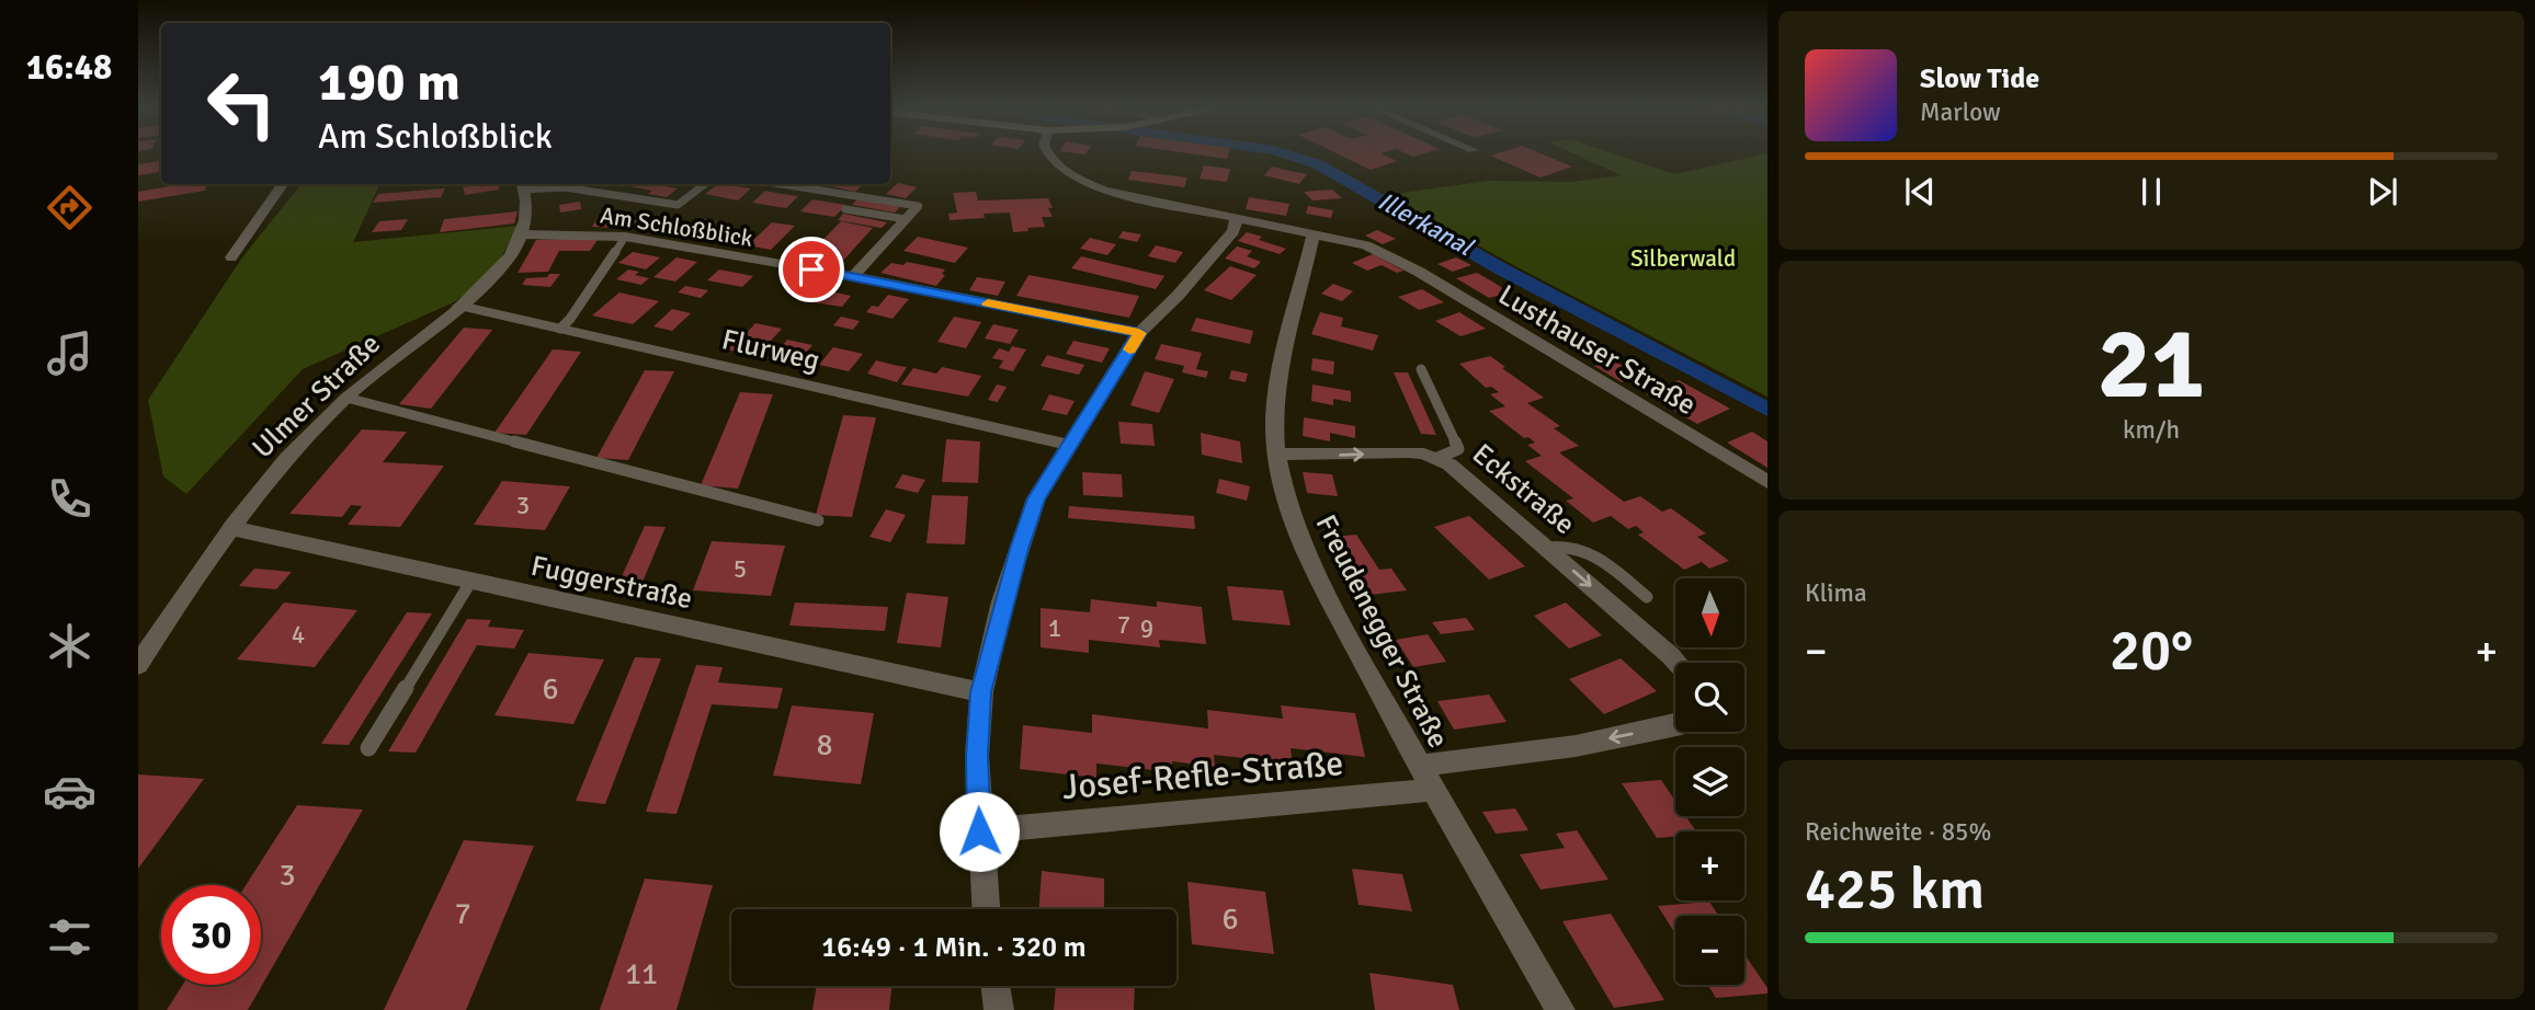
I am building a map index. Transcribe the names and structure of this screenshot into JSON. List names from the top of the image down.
{
  "streets": {
    "street": [
      "Am Schloßblick",
      "Flurweg",
      "Lusthauser Straße",
      "Ulmer Straße",
      "Eckstraße",
      "Fuggerstraße",
      "Freudenegger Straße",
      "Josef-Refle-Straße"
    ]
  },
  "crossings": [
    ["Am Schloßblick", "Ulmer Straße"],
    ["Flurweg", "Ulmer Straße"],
    ["Lusthauser Straße", "Freudenegger Straße"],
    ["Ulmer Straße", "Fuggerstraße"],
    ["Eckstraße", "Freudenegger Straße"],
    ["Freudenegger Straße", "Josef-Refle-Straße"]
  ],
  "one_way": ["Eckstraße"],
  "water": ["Illerkanal"],
  "parks": ["Silberwald"],
  "house_numbers": [
    "3",
    "5",
    "7",
    "1",
    "9",
    "4",
    "6",
    "8",
    "3",
    "7",
    "6",
    "11"
  ],
  "north": "bottom",
  "page": {
    "tabs": "16:48",
    "turn": ["190 m", "Am Schloßblick"],
    "song": ["Slow Tide", "Marlow"],
    "tile": [
      ["21", "km/h"],
      "Klima",
      ["Reichweite · 85%", "425 km"]
    ],
    "map_buttons": ["+", "−"],
    "heat": ["−", "20°", "+"],
    "limit": "30",
    "trip": "16:49 · 1 Min. · 320 m"
  }
}
